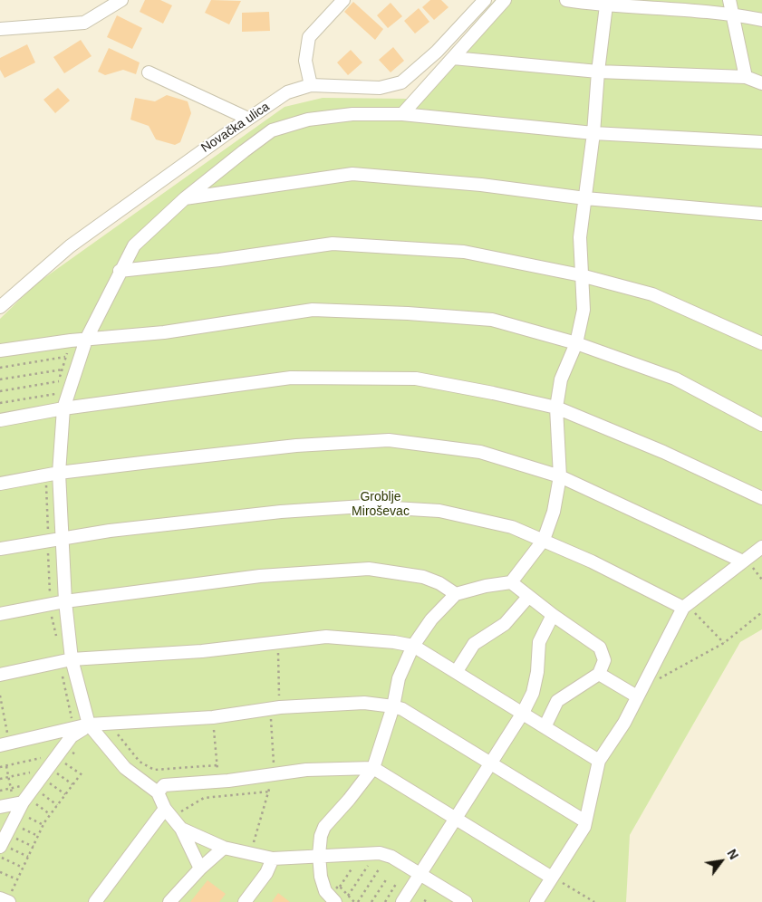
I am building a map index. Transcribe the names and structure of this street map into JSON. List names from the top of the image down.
{
  "streets": {
    "street": ["Novačka ulica"]
  },
  "parks": ["Groblje Miroševac"],
  "north": "top right"
}
